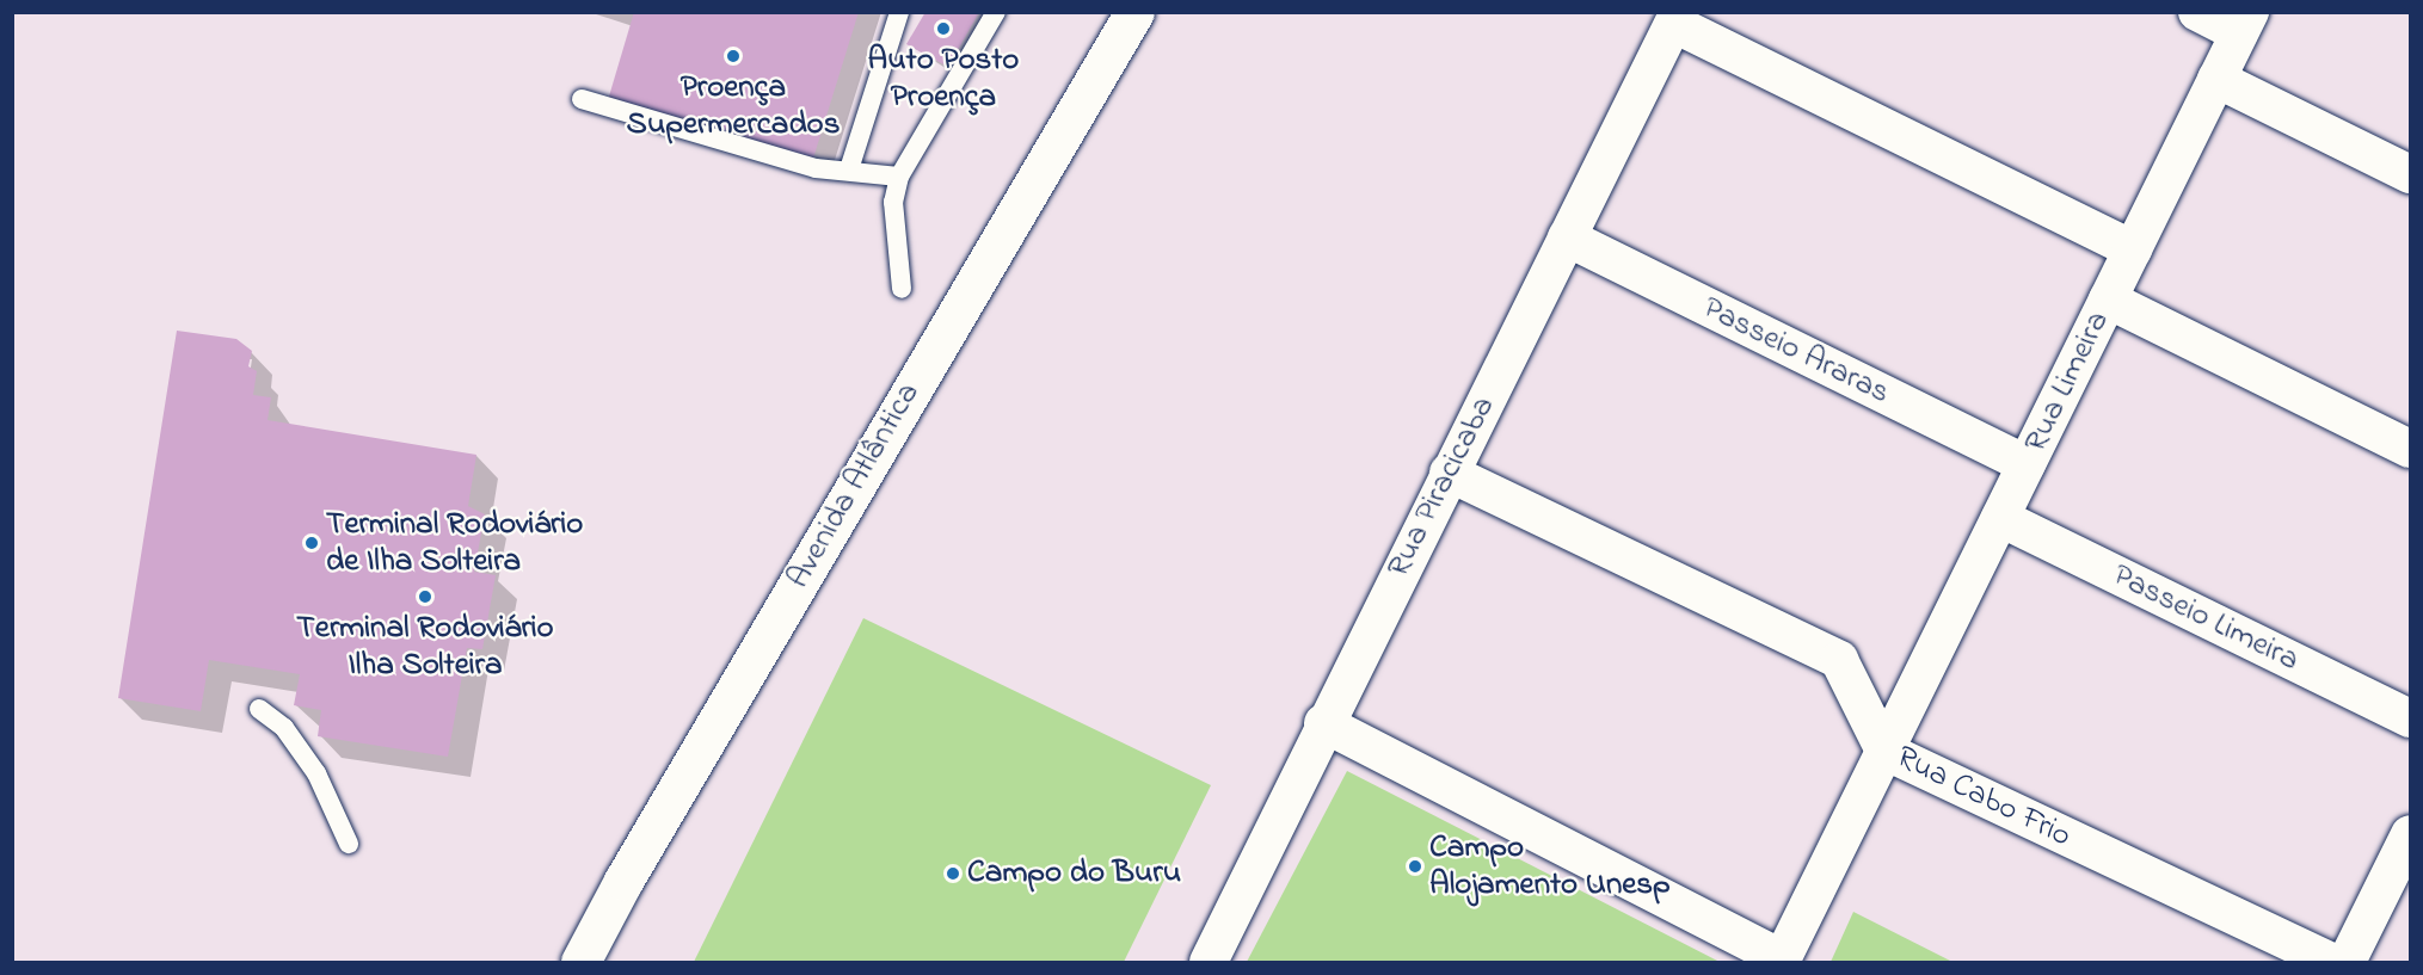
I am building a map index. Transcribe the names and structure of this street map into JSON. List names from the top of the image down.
{
  "streets": {
    "street": [
      "Passeio Araras",
      "Rua Limeira",
      "Avenida Atlântica",
      "Rua Piracicaba",
      "Passeio Limeira",
      "Rua Cabo Frio"
    ]
  },
  "crossings": [
    ["Passeio Araras", "Rua Limeira"],
    ["Passeio Araras", "Rua Piracicaba"],
    ["Rua Limeira", "Passeio Limeira"],
    ["Rua Limeira", "Rua Cabo Frio"],
    ["Rua Piracicaba", "Rua Cabo Frio"]
  ],
  "places": [
    "Auto Posto Proença",
    "Proença Supermercados",
    "Terminal Rodoviário de Ilha Solteira",
    "Terminal Rodoviário Ilha Solteira",
    "Campo Alojamento Unesp",
    "Campo do Buru"
  ]
}
